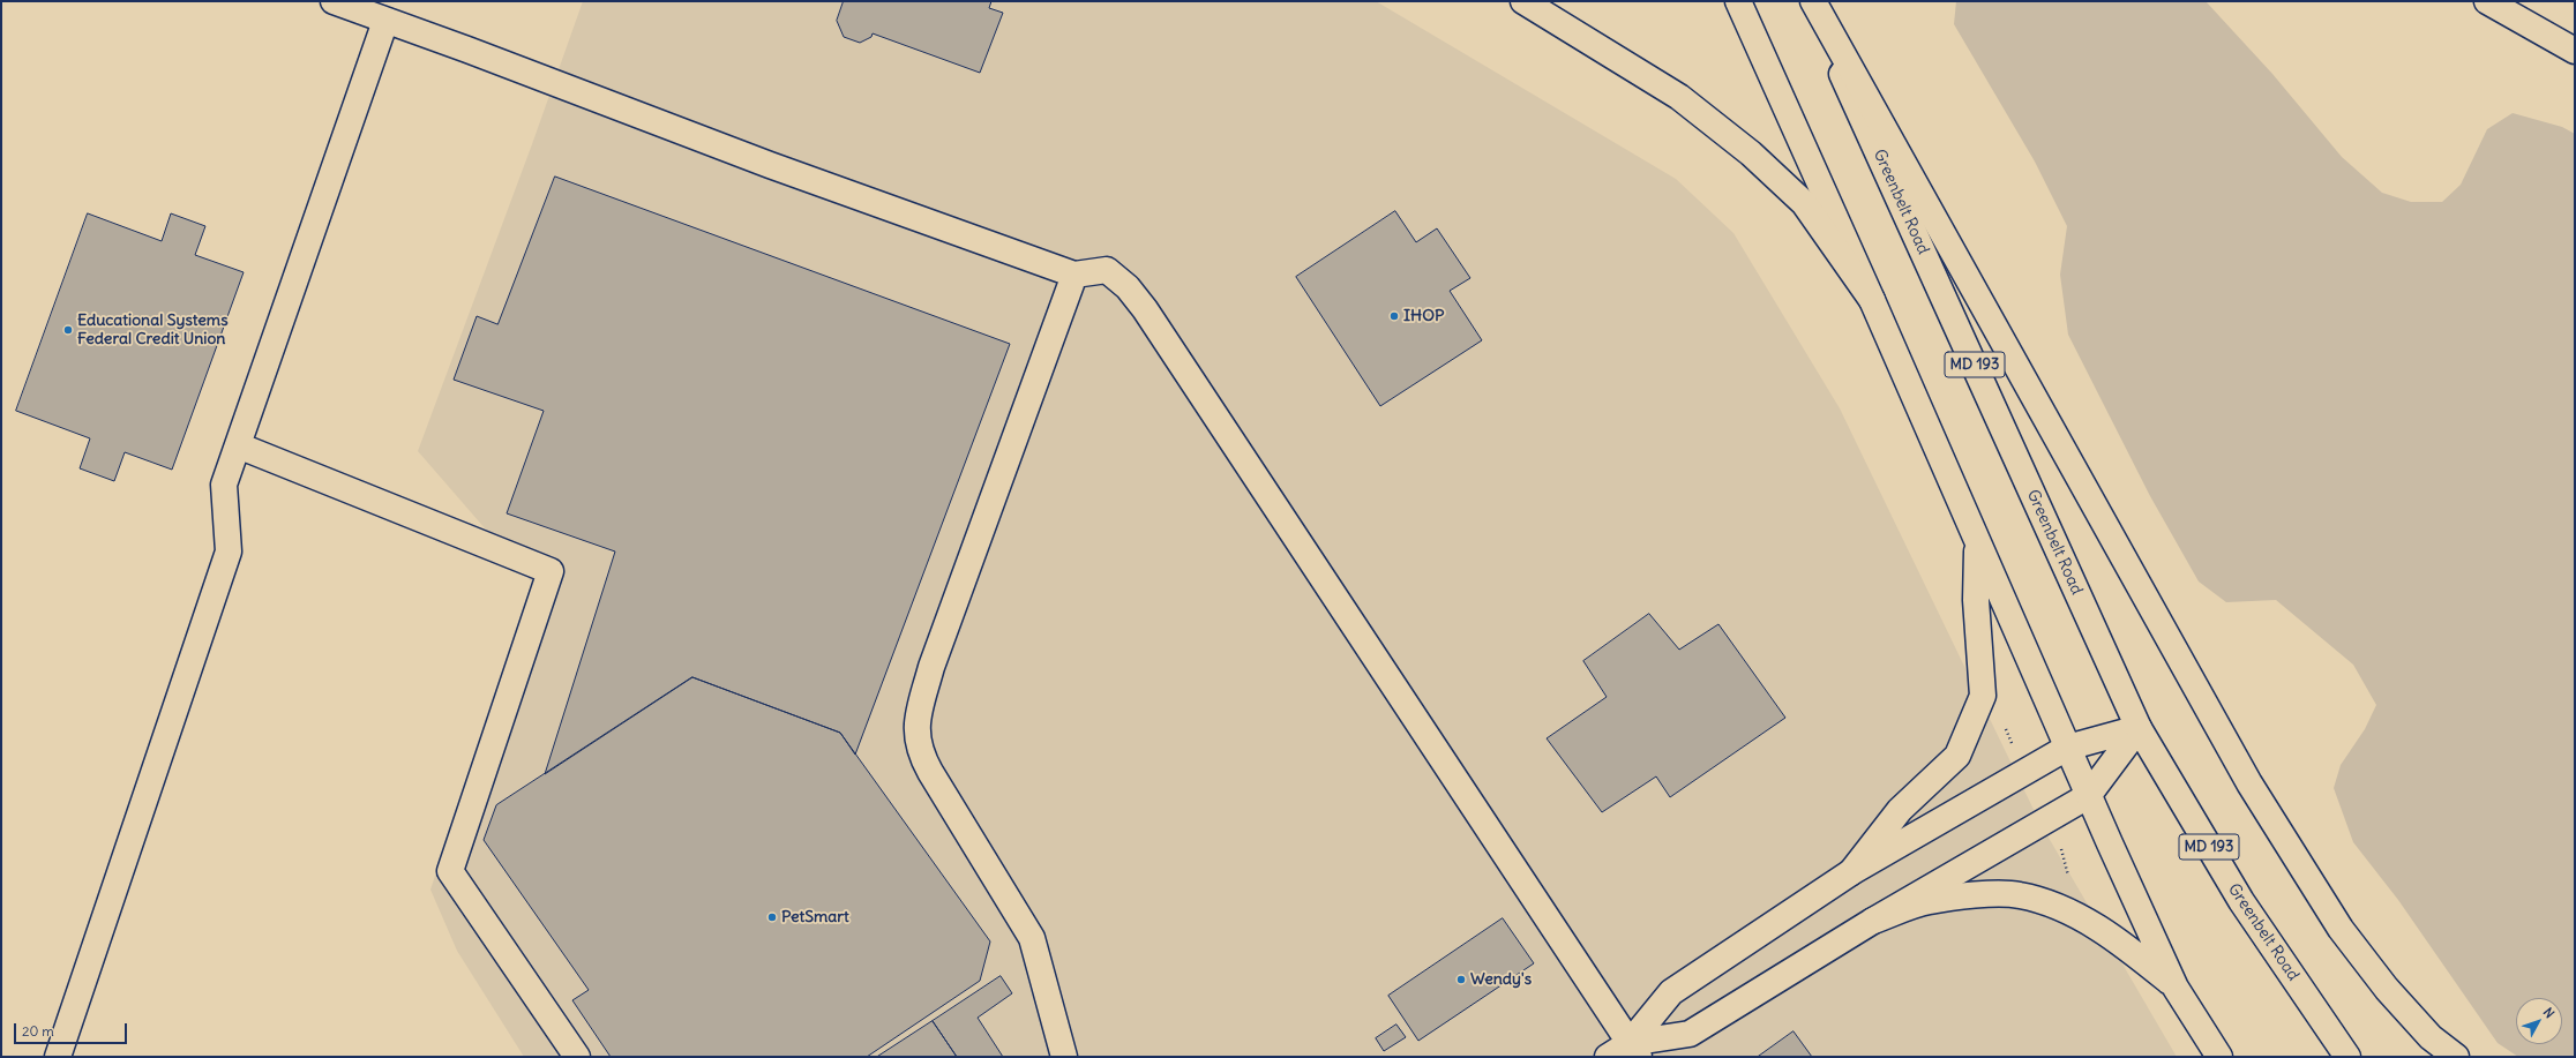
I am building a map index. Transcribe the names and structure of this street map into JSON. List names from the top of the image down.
{
  "streets": {
    "main road": ["Greenbelt Road", "MD 193"]
  },
  "places": [
    "IHOP",
    "Educational Systems Federal Credit Union",
    "PetSmart",
    "Wendy's"
  ],
  "scale_bar": "20 m",
  "north": "top right"
}
